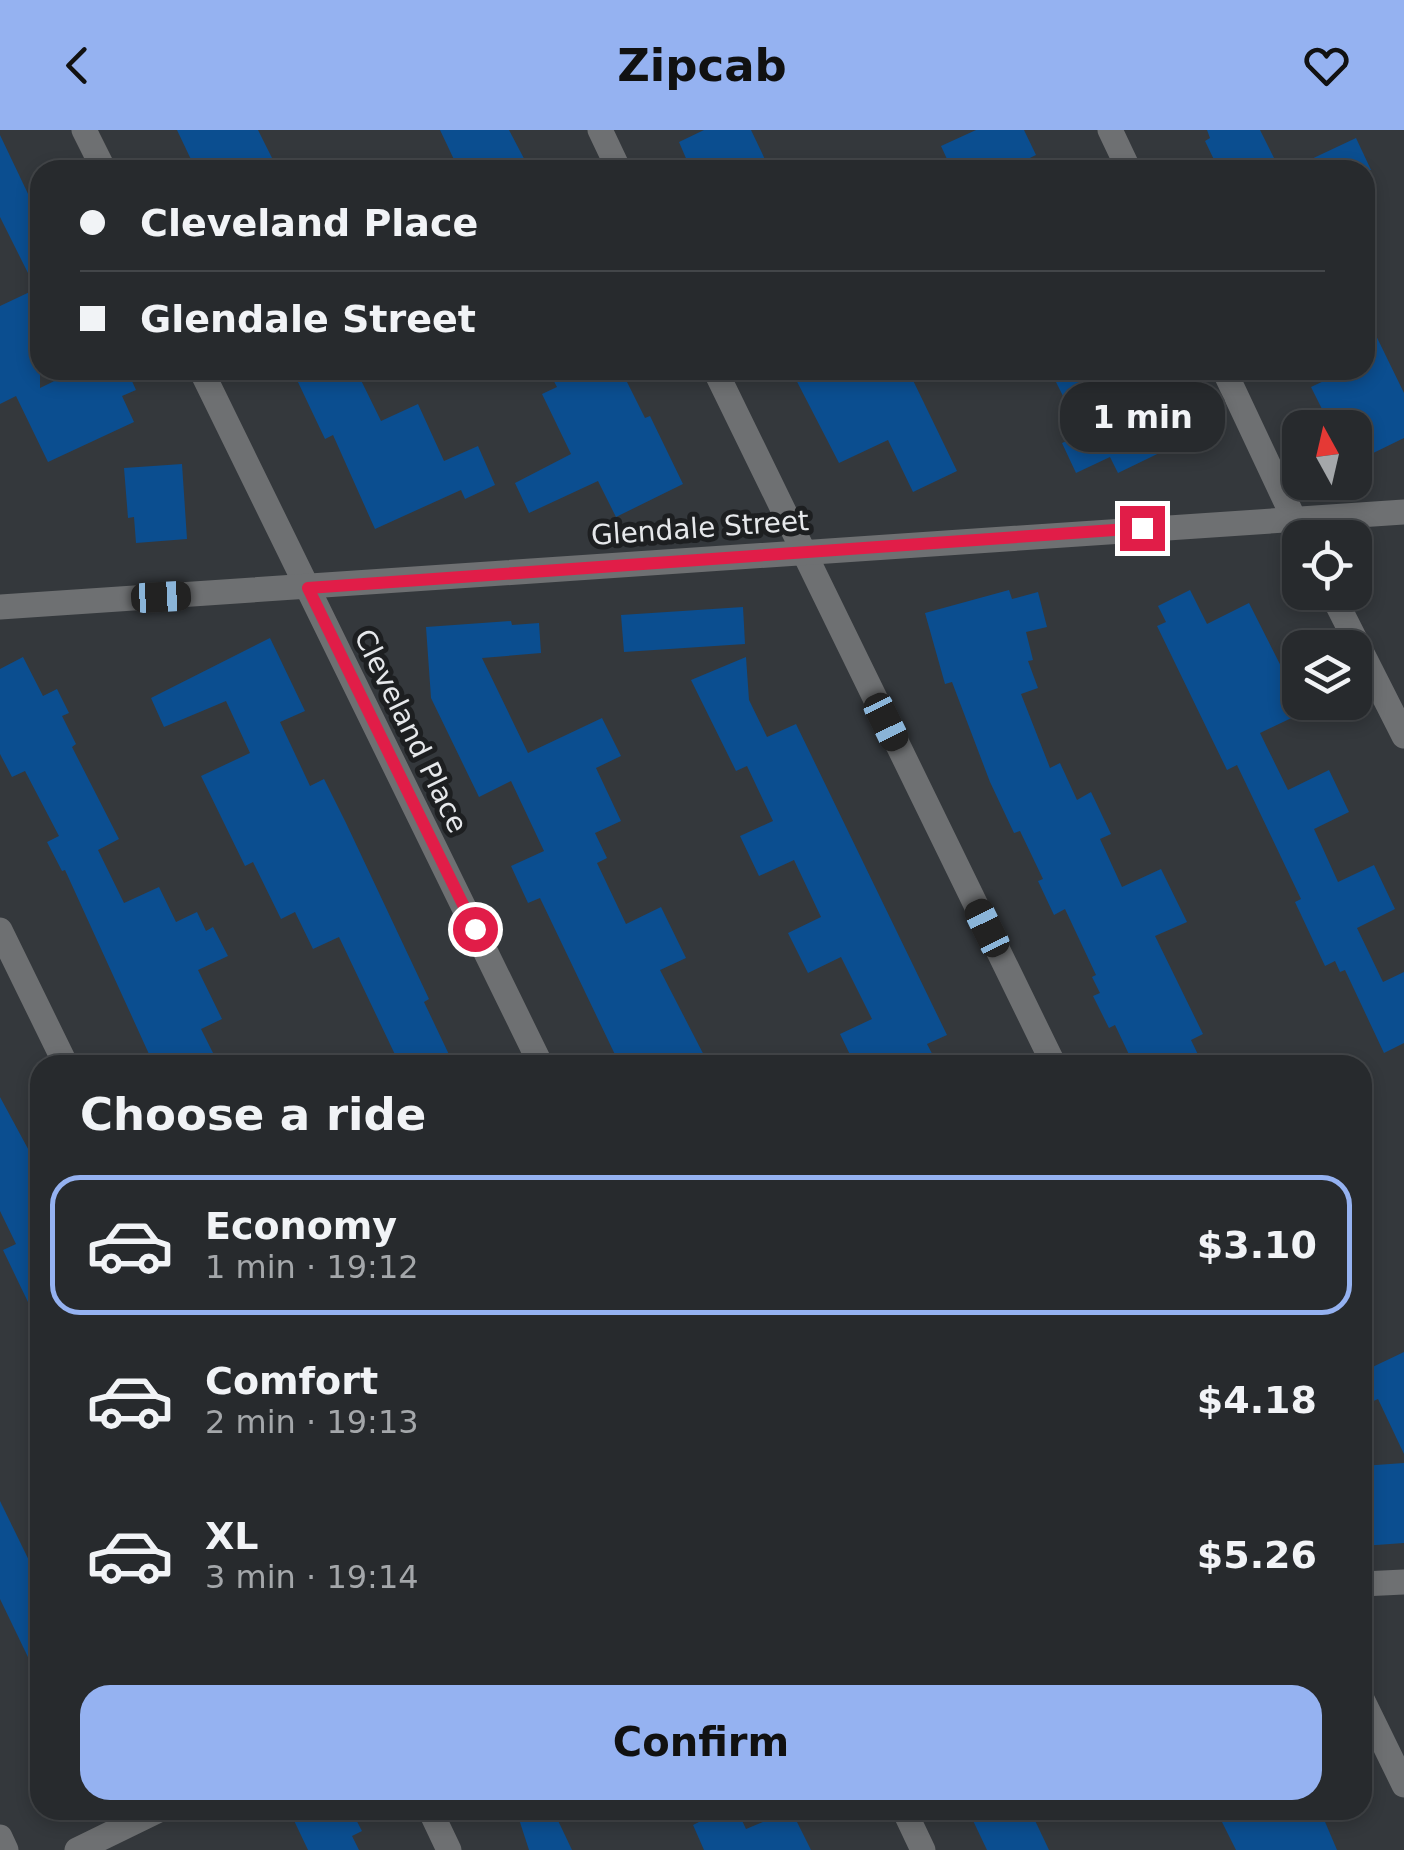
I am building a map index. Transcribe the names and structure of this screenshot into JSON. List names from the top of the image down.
{
  "streets": {
    "street": ["Glendale Street", "Cleveland Place"]
  },
  "crossings": [
    ["Glendale Street", "Cleveland Place"]
  ],
  "north": "top",
  "page": {
    "header": "Zipcab",
    "banner": ["Cleveland Place", "Glendale Street"],
    "bubble": "1 min",
    "heading": "Choose a ride",
    "list": [
      {
        "name": "Economy",
        "note": "1 min · 19:12",
        "value": "$3.10"
      },
      {
        "name": "Comfort",
        "note": "2 min · 19:13",
        "value": "$4.18"
      },
      {
        "name": "XL",
        "note": "3 min · 19:14",
        "value": "$5.26"
      }
    ],
    "buttons": "Confirm"
  }
}
